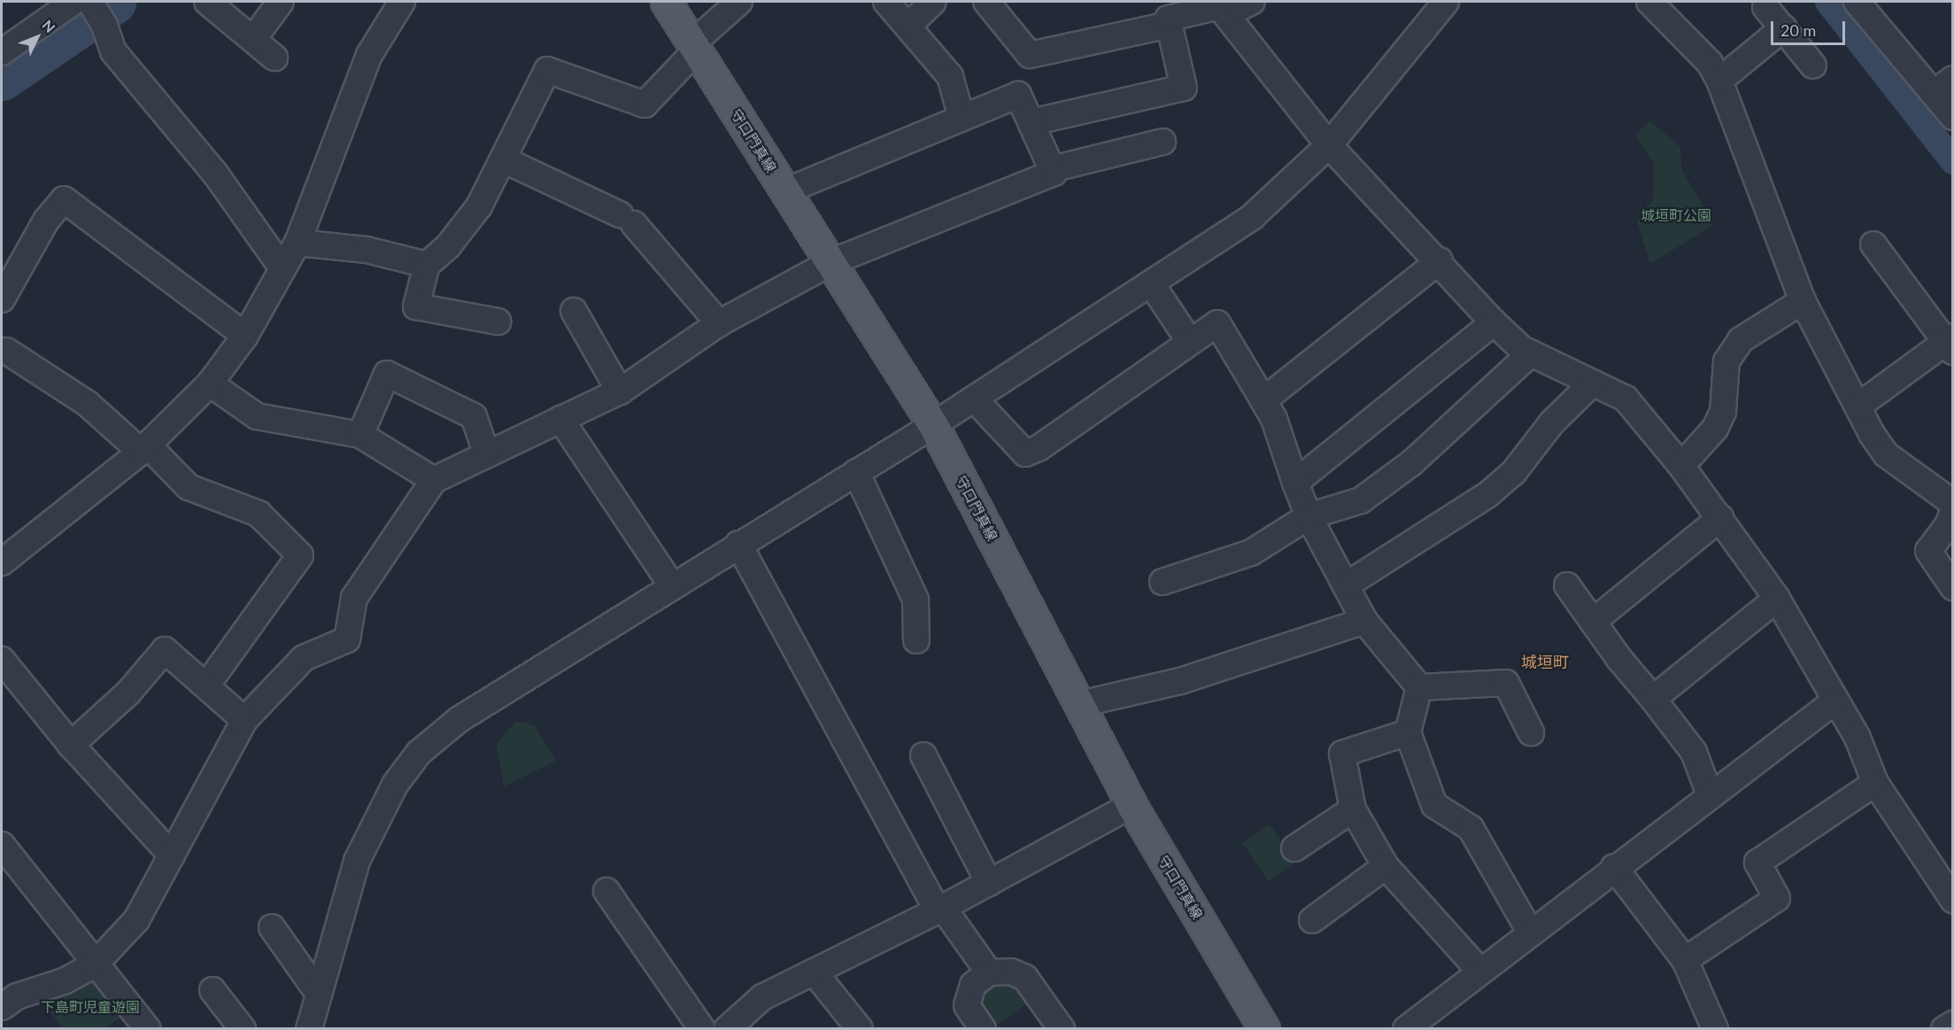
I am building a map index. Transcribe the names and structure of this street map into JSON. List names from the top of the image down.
{
  "streets": {
    "main road": ["守口門真線"]
  },
  "districts": ["城垣町"],
  "parks": ["城垣町公園", "下島町児童遊園"],
  "scale_bar": "20 m",
  "north": "top right"
}
